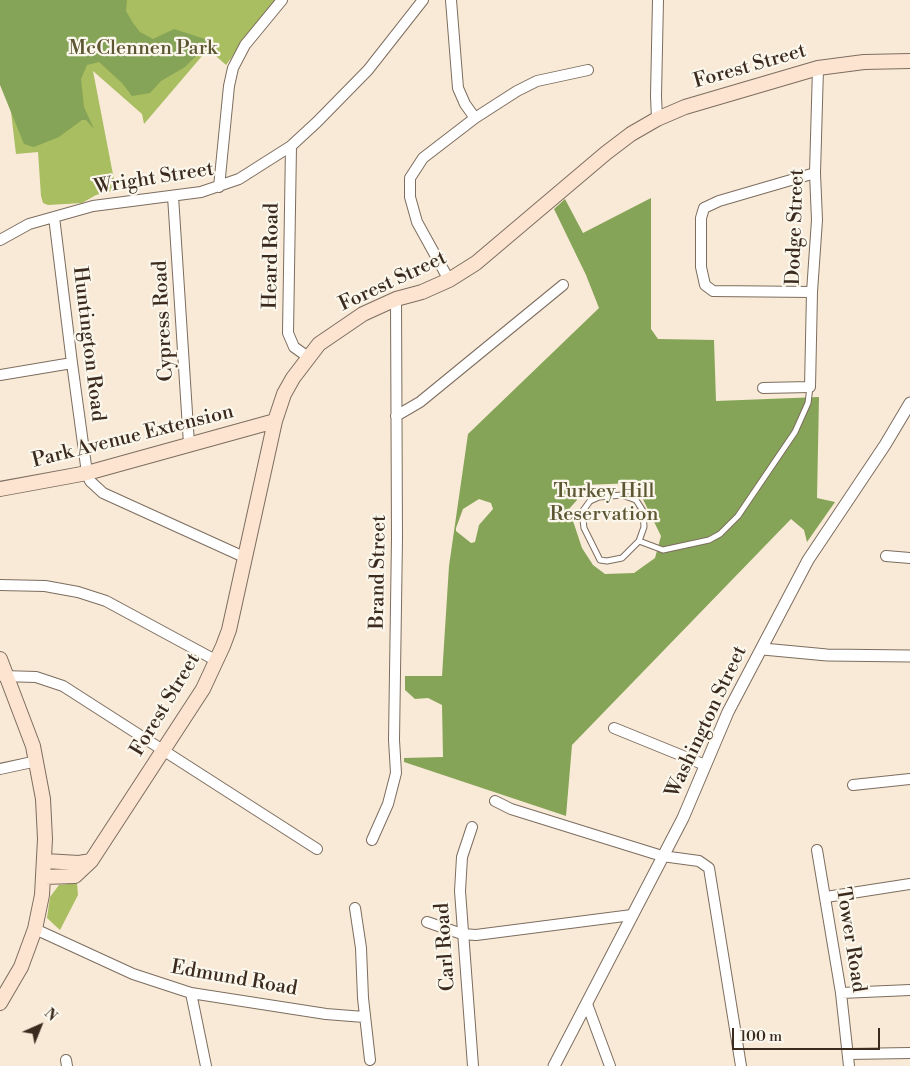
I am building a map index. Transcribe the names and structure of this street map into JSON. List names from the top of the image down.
{
  "streets": {
    "main road": ["Forest Street", "Park Avenue Extension"],
    "street": [
      "Wright Street",
      "Dodge Street",
      "Heard Road",
      "Cypress Road",
      "Huntington Road",
      "Brand Street",
      "Washington Street",
      "Tower Road",
      "Carl Road",
      "Edmund Road"
    ]
  },
  "crossings": [
    ["Forest Street", "Dodge Street"],
    ["Forest Street", "Heard Road"],
    ["Forest Street", "Park Avenue Extension"],
    ["Forest Street", "Brand Street"],
    ["Wright Street", "Heard Road"],
    ["Wright Street", "Cypress Road"],
    ["Wright Street", "Huntington Road"],
    ["Cypress Road", "Park Avenue Extension"],
    ["Huntington Road", "Park Avenue Extension"]
  ],
  "parks": ["McClennen Park", "Turkey Hill Reservation"],
  "scale_bar": "100 m",
  "north": "top right"
}
